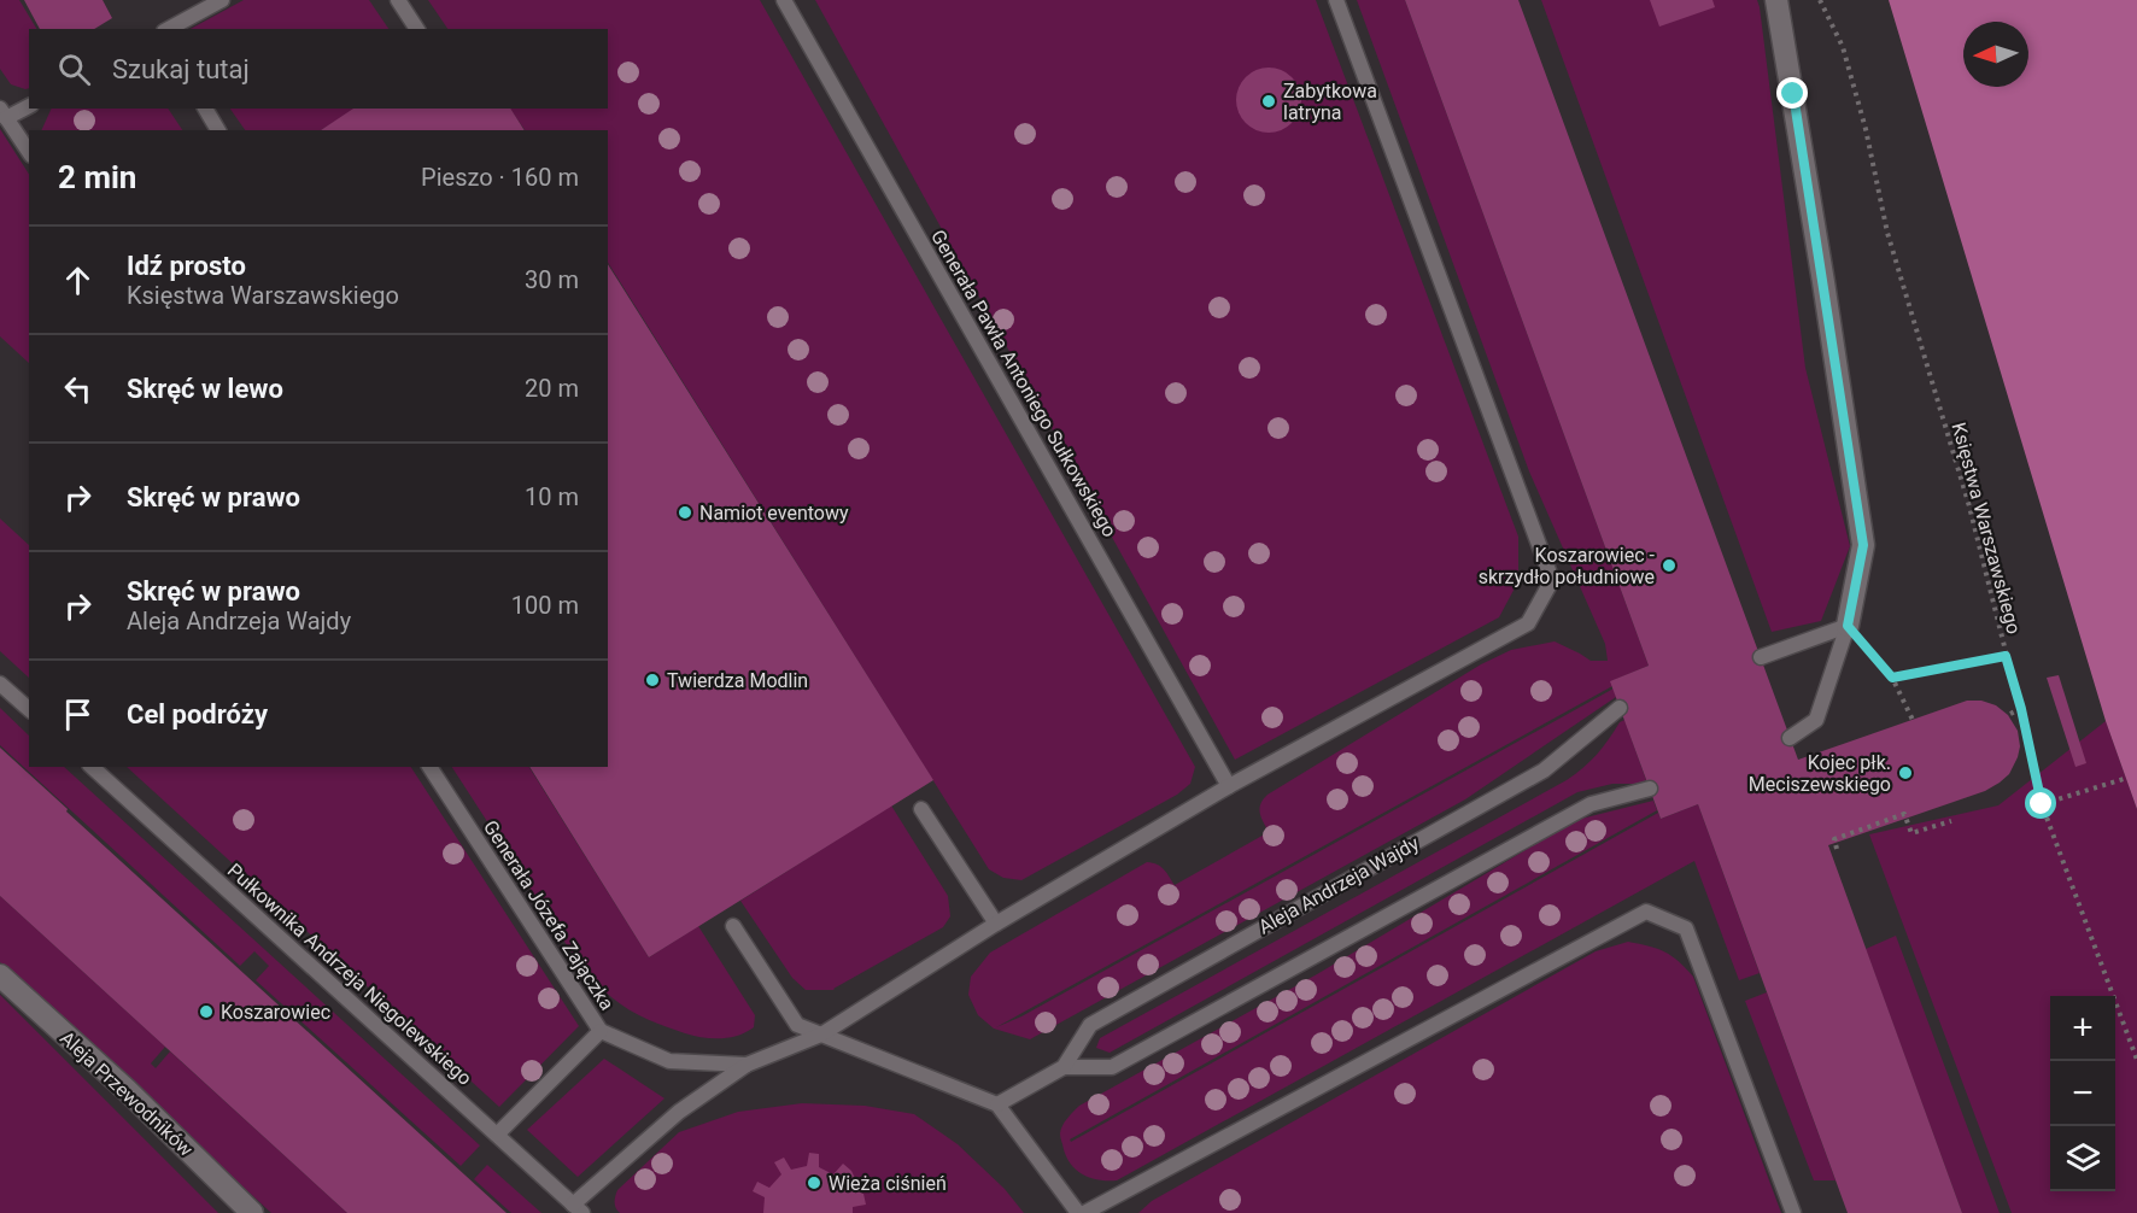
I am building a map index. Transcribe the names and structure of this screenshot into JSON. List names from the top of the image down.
{
  "streets": {
    "street": ["Aleja Przewodników"],
    "lane": [
      "Generała Pawła Antoniego Sułkowskiego",
      "Aleja Andrzeja Wajdy",
      "Generała Józefa Zajączka",
      "Pułkownika Andrzeja Niegolewskiego"
    ],
    "path": ["Księstwa Warszawskiego"]
  },
  "places": [
    "Zabytkowa latryna",
    "Namiot eventowy",
    "Koszarowiec - skrzydło południowe",
    "Twierdza Modlin",
    "Kojec płk. Meciszewskiego",
    "Koszarowiec",
    "Wieża ciśnień"
  ],
  "north": "left",
  "page": {
    "search": "Szukaj tutaj",
    "heading": ["2 min", "Pieszo · 160 m"],
    "list": [
      ["Idź prosto", "Księstwa Warszawskiego", "30 m"],
      ["Skręć w lewo", "20 m"],
      ["Skręć w prawo", "10 m"],
      ["Skręć w prawo", "Aleja Andrzeja Wajdy", "100 m"],
      "Cel podróży"
    ],
    "map_buttons": ["+", "−"]
  }
}
